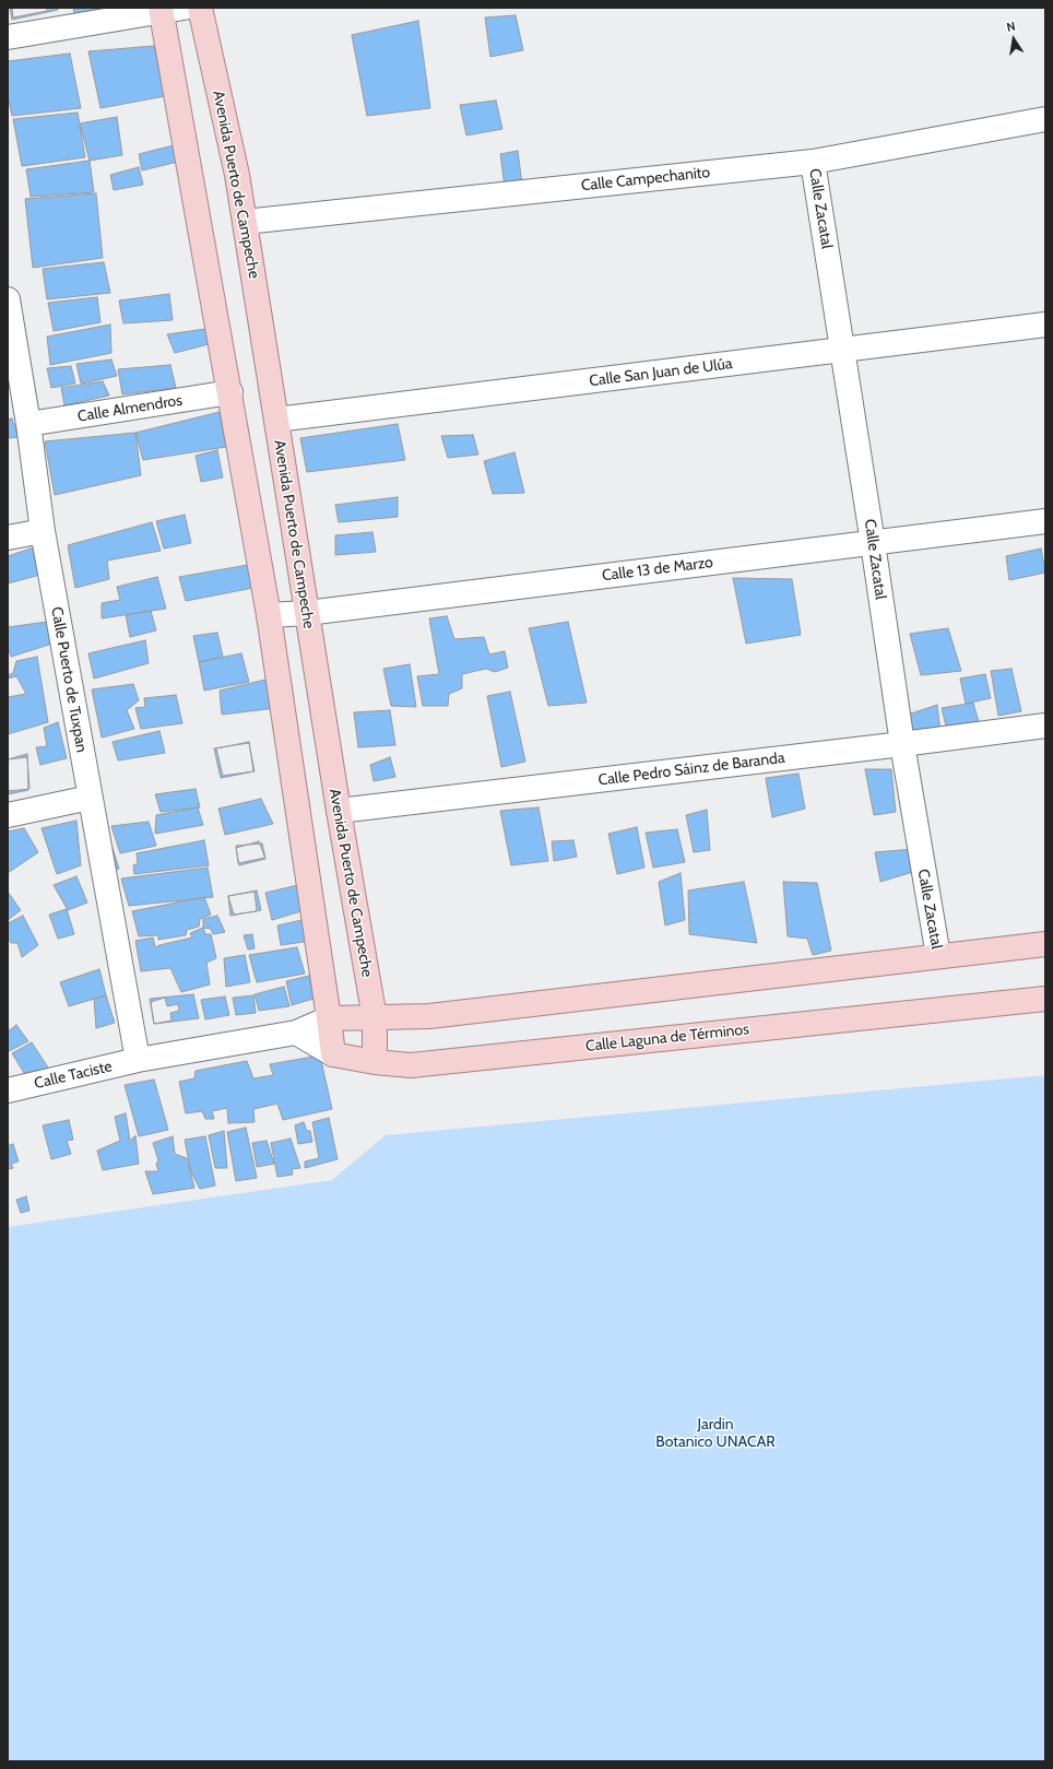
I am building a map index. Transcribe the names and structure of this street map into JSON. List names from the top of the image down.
{
  "streets": {
    "main road": ["Avenida Puerto de Campeche", "Calle Laguna de Términos"],
    "street": [
      "Calle Campechanito",
      "Calle Zacatal",
      "Calle San Juan de Ulúa",
      "Calle Almendros",
      "Calle 13 de Marzo",
      "Calle Puerto de Tuxpan",
      "Calle Pedro Sáinz de Baranda",
      "Calle Taciste"
    ]
  },
  "crossings": [
    ["Calle Campechanito", "Avenida Puerto de Campeche"],
    ["Calle Campechanito", "Calle Zacatal"],
    ["Avenida Puerto de Campeche", "Calle San Juan de Ulúa"],
    ["Avenida Puerto de Campeche", "Calle 13 de Marzo"],
    ["Avenida Puerto de Campeche", "Calle Pedro Sáinz de Baranda"],
    ["Avenida Puerto de Campeche", "Calle Laguna de Términos"],
    ["Calle Zacatal", "Calle San Juan de Ulúa"],
    ["Calle Zacatal", "Calle 13 de Marzo"],
    ["Calle Zacatal", "Calle Pedro Sáinz de Baranda"],
    ["Calle Almendros", "Calle Puerto de Tuxpan"],
    ["Calle Puerto de Tuxpan", "Calle Taciste"]
  ],
  "parks": ["Jardin Botanico UNACAR"],
  "north": "top"
}
